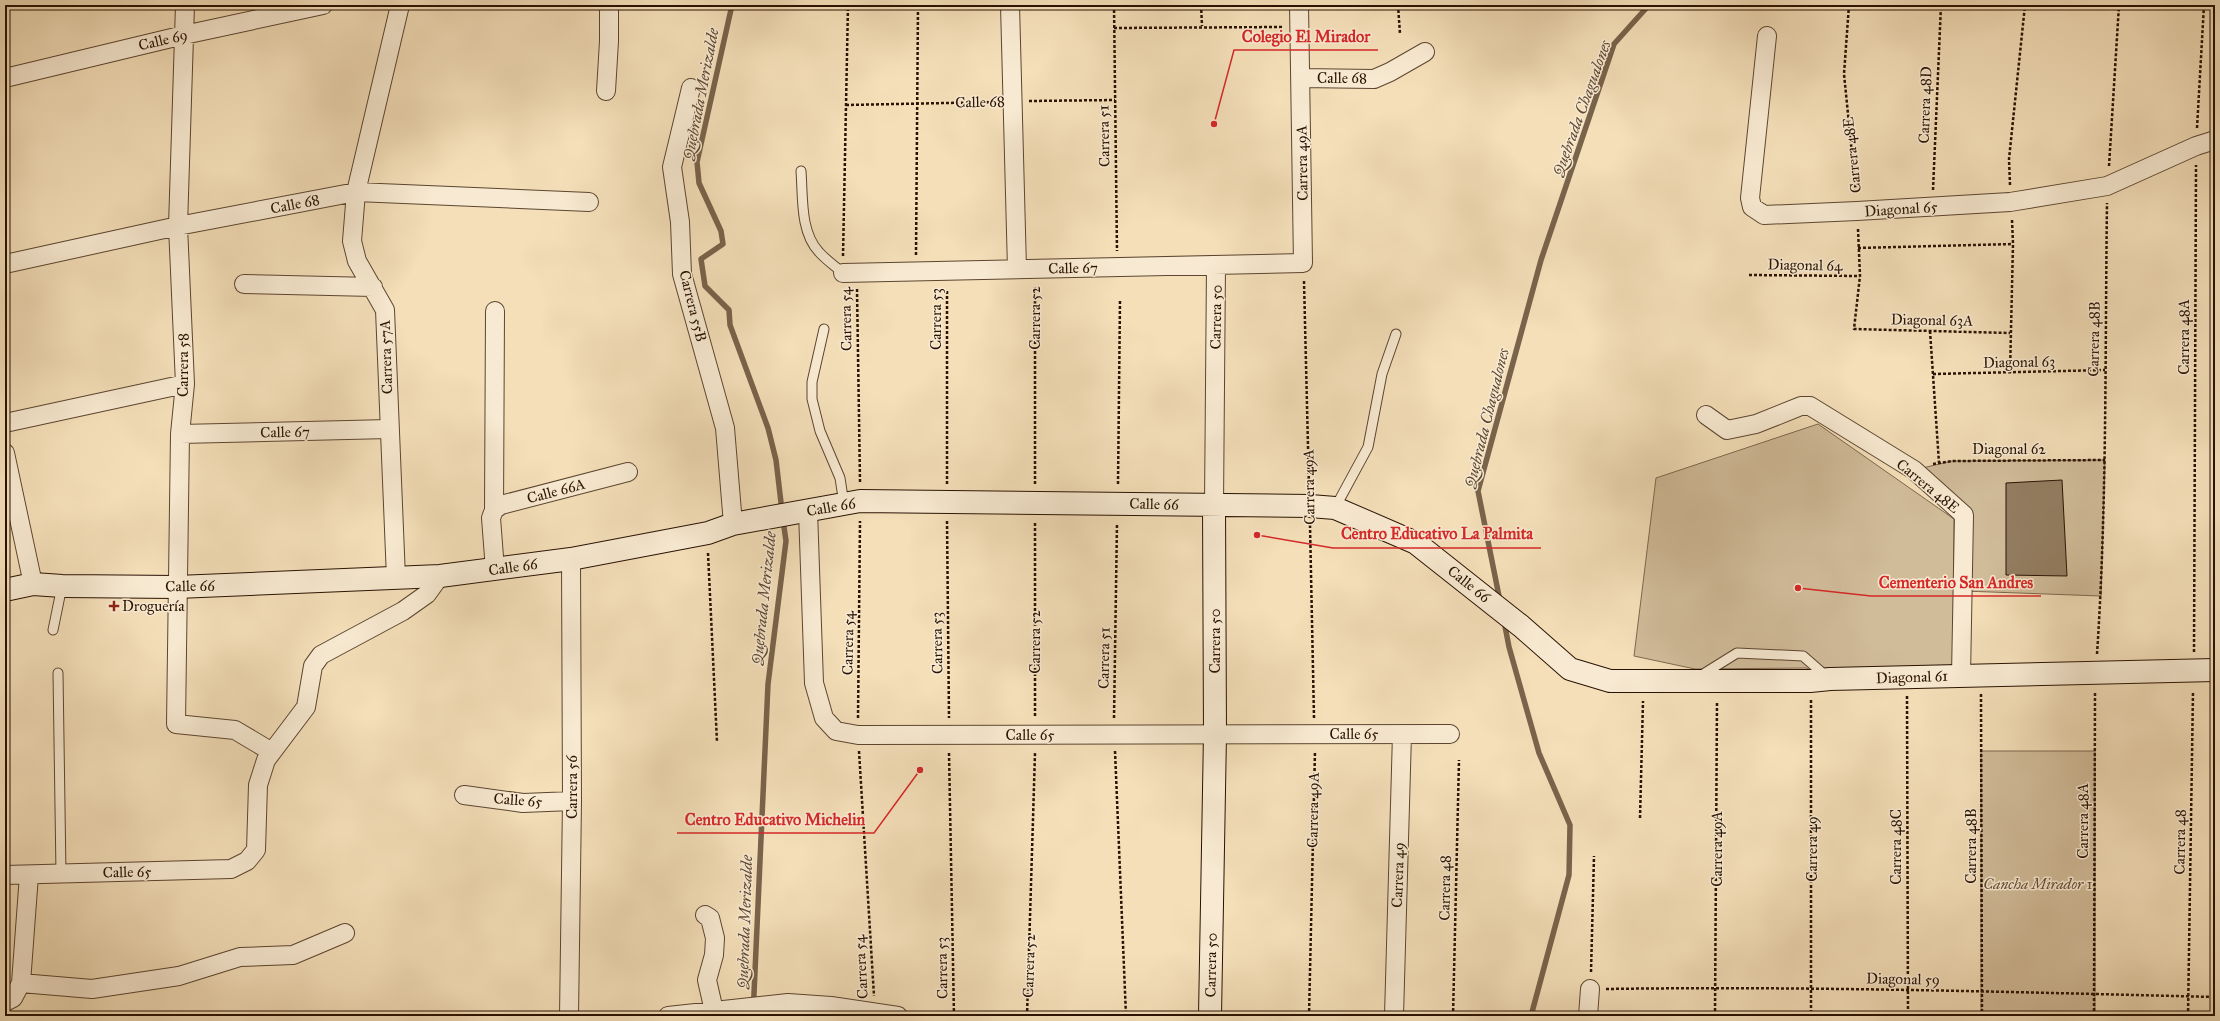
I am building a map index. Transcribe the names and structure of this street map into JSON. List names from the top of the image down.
{
  "streets": {
    "street": [
      "Calle 69",
      "Calle 68",
      "Carrera 48E",
      "Carrera 49A",
      "Diagonal 65",
      "Calle 67",
      "Carrera 55B",
      "Carrera 50",
      "Carrera 52",
      "Carrera 57A",
      "Carrera 58",
      "Calle 66A",
      "Calle 66",
      "Diagonal 61",
      "Calle 65",
      "Carrera 56",
      "Carrera 49"
    ],
    "path": [
      "Carrera 48D",
      "Carrera 51",
      "Diagonal 64",
      "Carrera 54",
      "Carrera 53",
      "Diagonal 63A",
      "Carrera 48A",
      "Carrera 48B",
      "Diagonal 63",
      "Diagonal 62",
      "Carrera 48",
      "Carrera 48C",
      "Diagonal 59"
    ]
  },
  "crossings": [
    ["Calle 69", "Carrera 58"],
    ["Calle 68", "Carrera 51"],
    ["Calle 68", "Carrera 49A"],
    ["Calle 68", "Carrera 52"],
    ["Calle 68", "Carrera 54"],
    ["Calle 68", "Carrera 53"],
    ["Calle 68", "Carrera 57A"],
    ["Calle 68", "Carrera 58"],
    ["Carrera 48D", "Diagonal 65"],
    ["Carrera 51", "Calle 67"],
    ["Carrera 51", "Calle 66"],
    ["Carrera 51", "Calle 65"],
    ["Carrera 48E", "Diagonal 65"],
    ["Carrera 48E", "Diagonal 64"],
    ["Carrera 48E", "Diagonal 63A"],
    ["Carrera 48E", "Carrera 48B"],
    ["Carrera 48E", "Diagonal 62"],
    ["Carrera 48E", "Diagonal 61"],
    ["Carrera 49A", "Calle 67"],
    ["Carrera 49A", "Calle 66"],
    ["Carrera 49A", "Diagonal 61"],
    ["Carrera 49A", "Calle 65"],
    ["Carrera 49A", "Diagonal 59"],
    ["Diagonal 65", "Carrera 48A"],
    ["Diagonal 65", "Carrera 48B"],
    ["Calle 67", "Carrera 50"],
    ["Calle 67", "Carrera 52"],
    ["Calle 67", "Carrera 54"],
    ["Calle 67", "Carrera 53"],
    ["Calle 67", "Carrera 57A"],
    ["Calle 67", "Carrera 58"],
    ["Carrera 55B", "Calle 66"],
    ["Carrera 50", "Calle 66"],
    ["Carrera 50", "Calle 65"],
    ["Carrera 52", "Calle 66"],
    ["Carrera 52", "Calle 65"],
    ["Carrera 54", "Calle 66"],
    ["Carrera 54", "Calle 65"],
    ["Carrera 53", "Calle 66"],
    ["Carrera 53", "Calle 65"],
    ["Carrera 48A", "Carrera 48B"],
    ["Carrera 48A", "Diagonal 61"],
    ["Carrera 48A", "Carrera 48"],
    ["Carrera 48A", "Diagonal 59"],
    ["Carrera 48B", "Diagonal 63"],
    ["Carrera 48B", "Diagonal 62"],
    ["Carrera 48B", "Diagonal 61"],
    ["Carrera 48B", "Diagonal 59"],
    ["Carrera 57A", "Calle 66"],
    ["Carrera 58", "Calle 66"],
    ["Carrera 58", "Calle 65"],
    ["Calle 66", "Diagonal 61"],
    ["Calle 66", "Calle 65"],
    ["Calle 66", "Carrera 56"],
    ["Diagonal 61", "Carrera 48"],
    ["Diagonal 61", "Carrera 48C"],
    ["Diagonal 61", "Carrera 49"],
    ["Calle 65", "Carrera 56"],
    ["Calle 65", "Carrera 49"],
    ["Carrera 48", "Diagonal 59"],
    ["Carrera 48C", "Diagonal 59"],
    ["Carrera 49", "Diagonal 59"]
  ],
  "water": ["Quebrada Merizalde", "Quebrada Chagualones"],
  "parks": ["Cancha Mirador 1"],
  "places": {
    "other": [
      "Colegio El Mirador",
      "Centro Educativo La Palmita",
      "Cementerio San Andres",
      "Centro Educativo Michelin"
    ],
    "health": ["Droguería"]
  }
}
